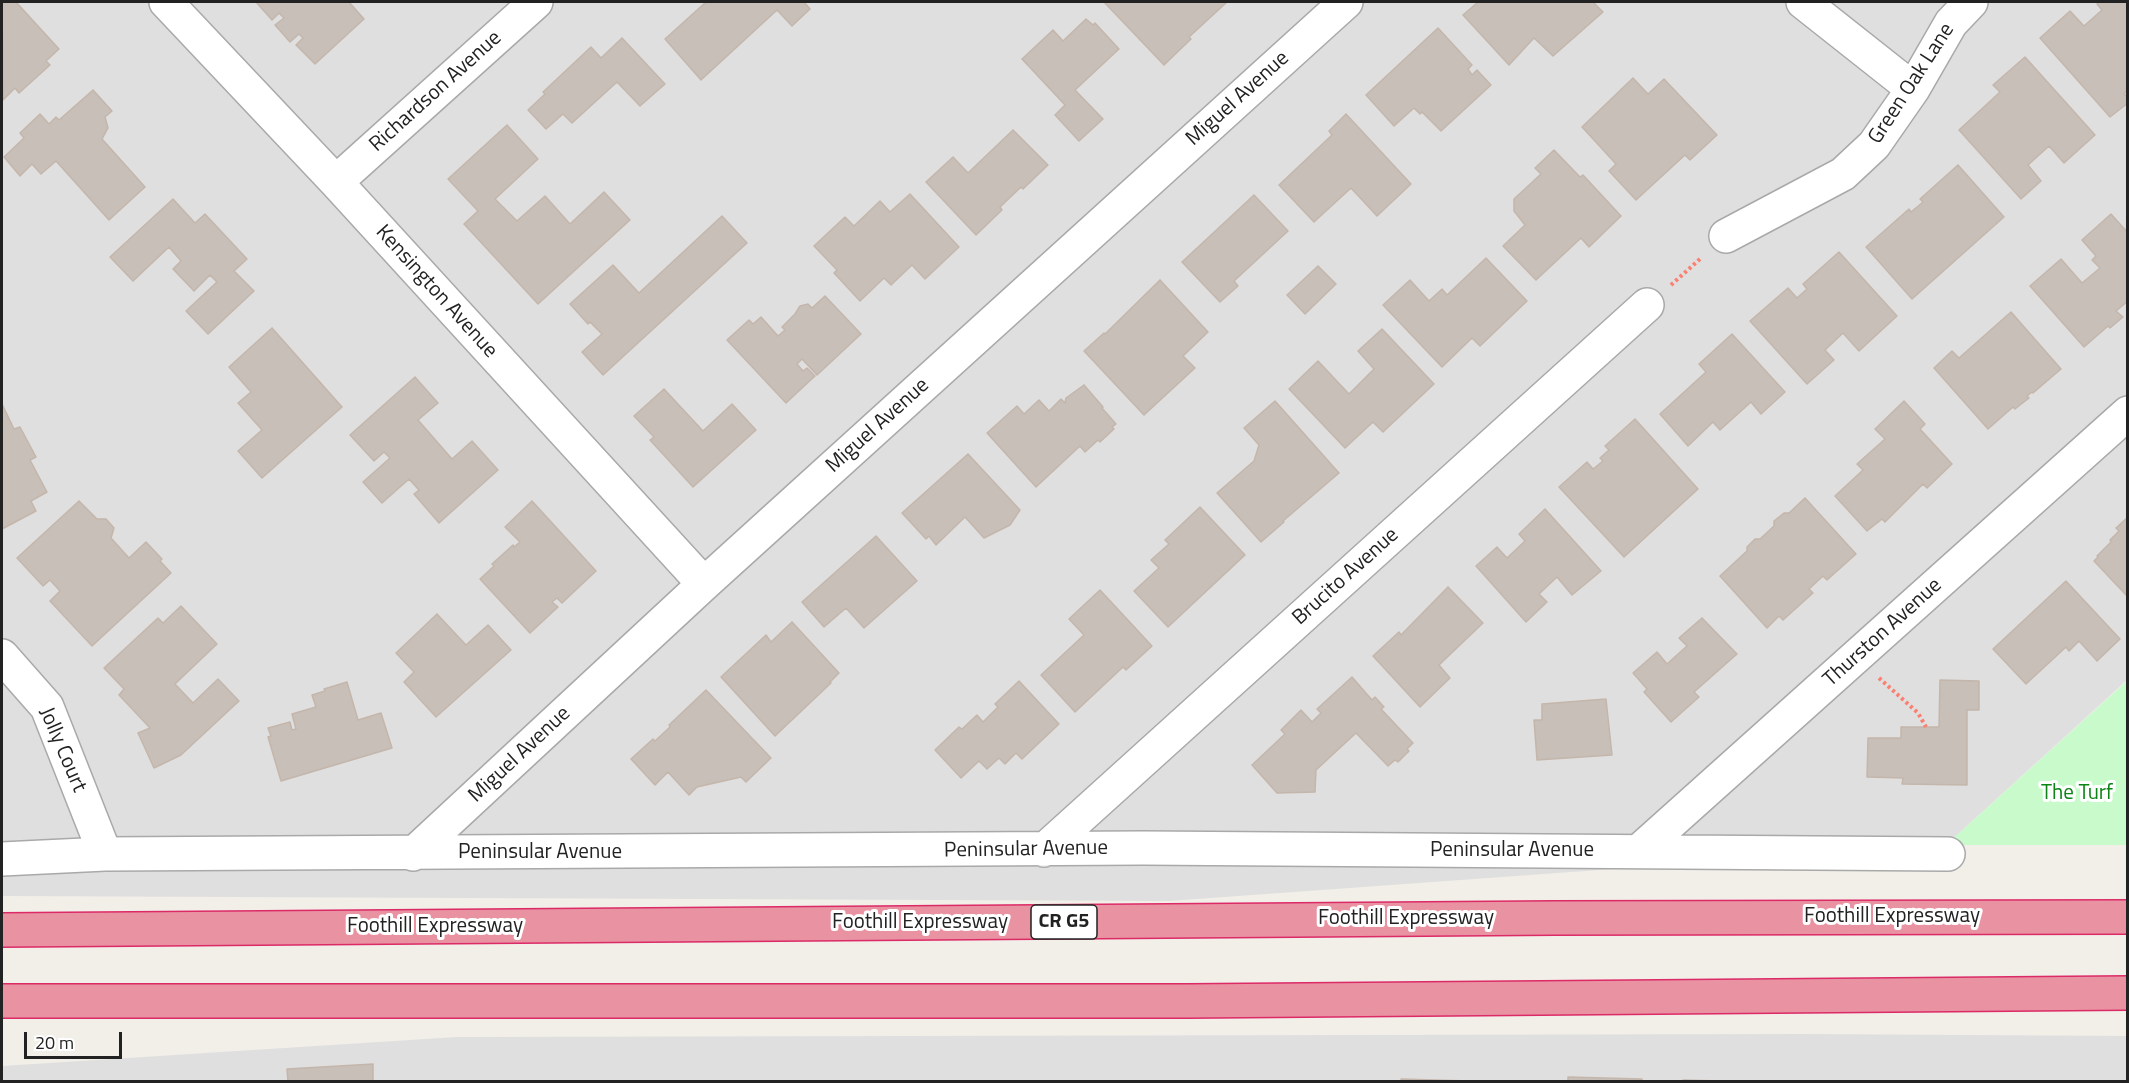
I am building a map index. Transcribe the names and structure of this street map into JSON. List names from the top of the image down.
{
  "streets": {
    "highway": ["Foothill Expressway", "CR G5"],
    "street": [
      "Green Oak Lane",
      "Richardson Avenue",
      "Miguel Avenue",
      "Kensington Avenue",
      "Brucito Avenue",
      "Thurston Avenue",
      "Jolly Court",
      "Peninsular Avenue"
    ]
  },
  "crossings": [
    ["Richardson Avenue", "Kensington Avenue"],
    ["Miguel Avenue", "Kensington Avenue"],
    ["Miguel Avenue", "Peninsular Avenue"],
    ["Brucito Avenue", "Peninsular Avenue"],
    ["Thurston Avenue", "Peninsular Avenue"],
    ["Jolly Court", "Peninsular Avenue"]
  ],
  "parks": ["The Turf"],
  "scale_bar": "20 m"
}
